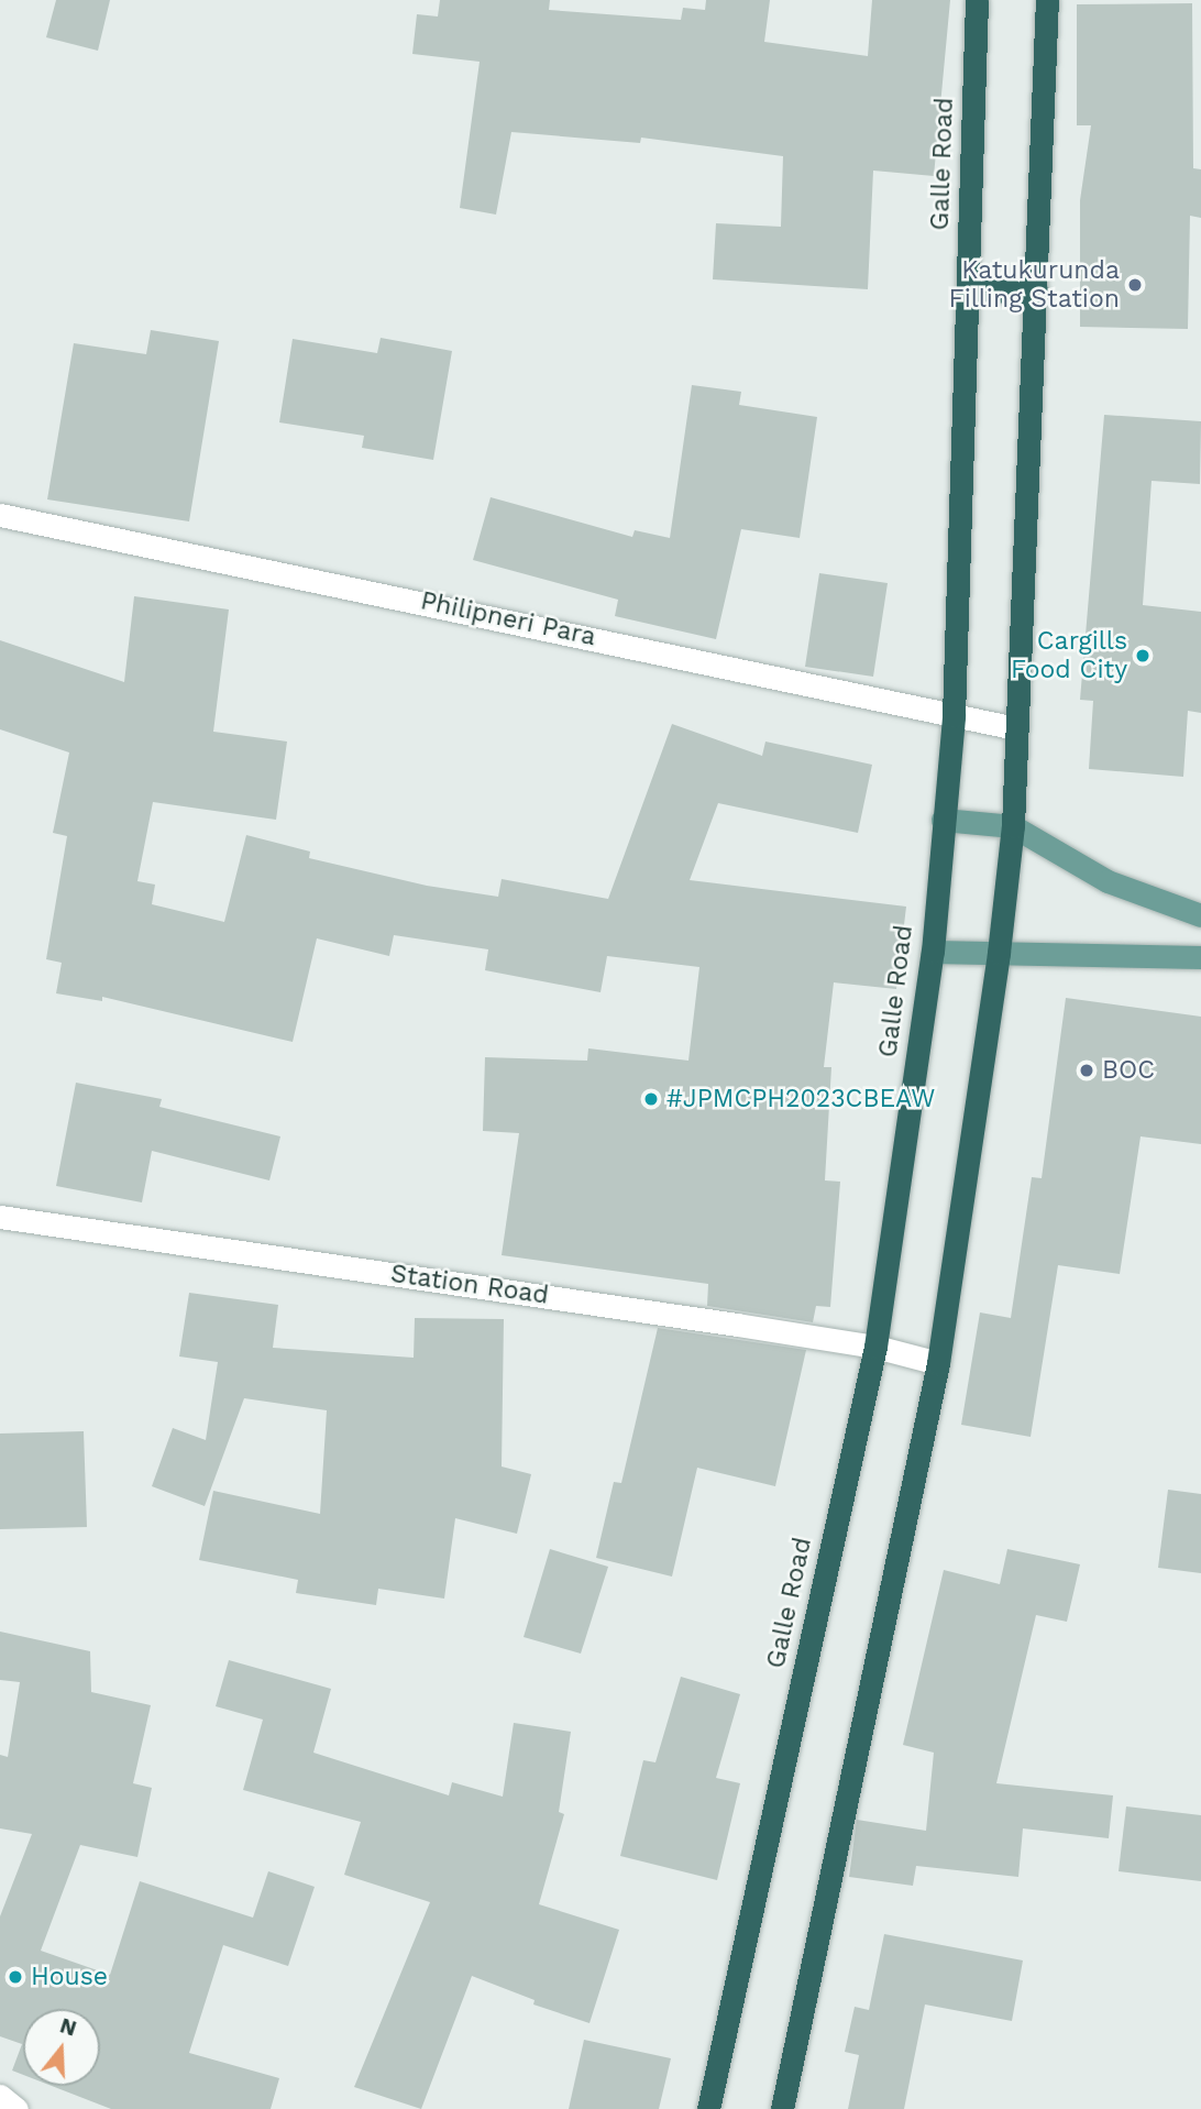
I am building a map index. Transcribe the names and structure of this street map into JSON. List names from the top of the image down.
{
  "streets": {
    "highway": ["Galle Road"],
    "street": ["Philipneri Para", "Station Road"]
  },
  "crossings": [
    ["Galle Road", "Philipneri Para"],
    ["Galle Road", "Station Road"]
  ],
  "places": [
    "Katukurunda Filling Station",
    "Cargills Food City",
    "BOC",
    "#JPMCPH2023CBEAW",
    "House"
  ],
  "north": "top"
}
